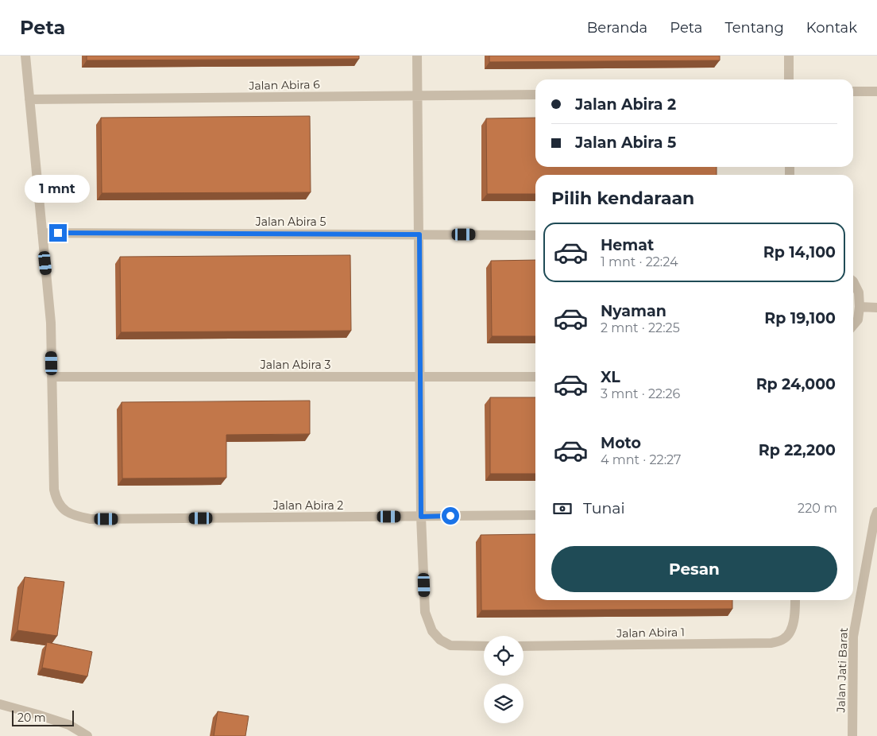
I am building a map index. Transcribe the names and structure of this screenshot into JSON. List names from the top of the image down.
{
  "streets": {
    "street": [
      "Jalan Abira 6",
      "Jalan Abira 5",
      "Jalan Abira 3",
      "Jalan Abira 2",
      "Jalan Abira 1",
      "Jalan Jati Barat"
    ]
  },
  "crossings": [
    ["Jalan Abira 3", "Jalan Abira 2"]
  ],
  "scale_bar": "20 m",
  "page": {
    "header": "Peta",
    "nav": [
      "Beranda",
      "Peta",
      "Tentang",
      "Kontak"
    ],
    "banner": ["Jalan Abira 2", "Jalan Abira 5"],
    "bubble": "1 mnt",
    "heading": "Pilih kendaraan",
    "list": [
      {
        "name": "Hemat",
        "note": "1 mnt · 22:24",
        "value": "Rp 14,100"
      },
      {
        "name": "Nyaman",
        "note": "2 mnt · 22:25",
        "value": "Rp 19,100"
      },
      {
        "name": "XL",
        "note": "3 mnt · 22:26",
        "value": "Rp 24,000"
      },
      {
        "name": "Moto",
        "note": "4 mnt · 22:27",
        "value": "Rp 22,200"
      }
    ],
    "pay": ["Tunai", "220 m"],
    "buttons": "Pesan",
    "scale": "20 m"
  }
}
